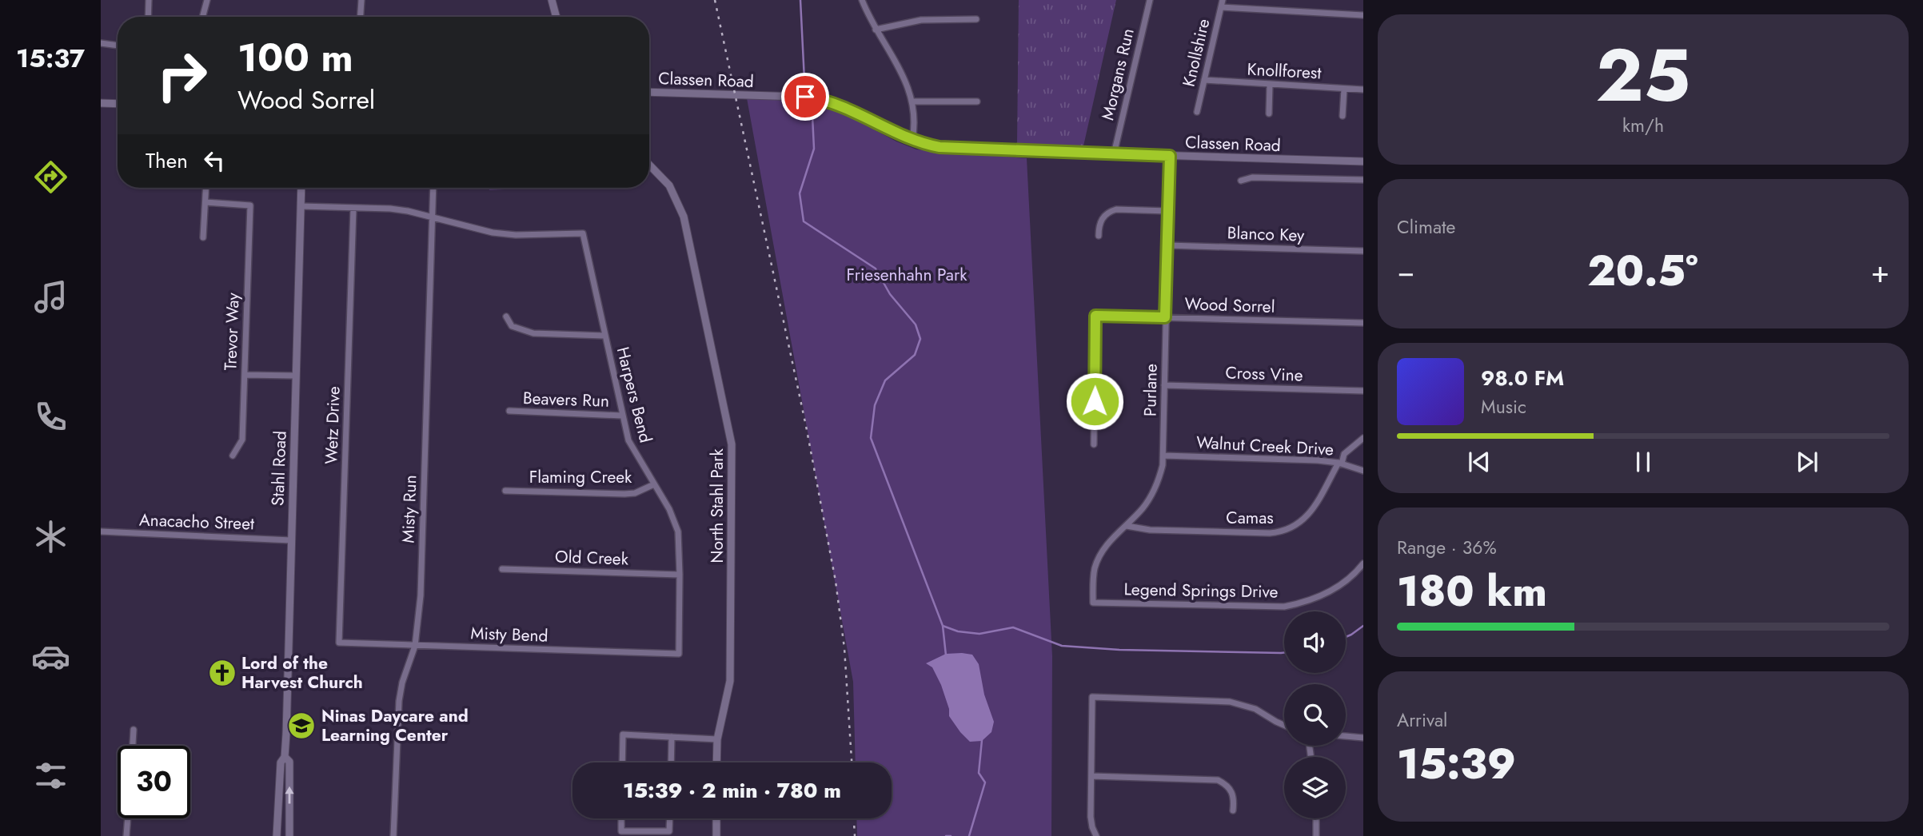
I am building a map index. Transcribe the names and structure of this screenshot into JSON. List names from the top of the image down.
{
  "streets": {
    "street": [
      "Knollshire",
      "Knollforest",
      "Morgans Run",
      "Classen Road",
      "Blanco Key",
      "Wood Sorrel",
      "Trevor Way",
      "Cross Vine",
      "Purlane",
      "Harpers Bend",
      "Beavers Run",
      "Wetz Drive",
      "Walnut Creek Drive",
      "Stahl Road",
      "Flaming Creek",
      "North Stahl Park",
      "Misty Run",
      "Camas",
      "Anacacho Street",
      "Old Creek",
      "Legend Springs Drive",
      "Misty Bend"
    ]
  },
  "crossings": [
    ["Knollshire", "Knollforest"],
    ["Morgans Run", "Classen Road"],
    ["Classen Road", "Purlane"],
    ["Blanco Key", "Purlane"],
    ["Wood Sorrel", "Purlane"],
    ["Cross Vine", "Purlane"],
    ["Purlane", "Walnut Creek Drive"],
    ["Purlane", "Camas"],
    ["Purlane", "Legend Springs Drive"],
    ["Harpers Bend", "Beavers Run"],
    ["Harpers Bend", "Flaming Creek"],
    ["Harpers Bend", "Misty Run"],
    ["Harpers Bend", "Old Creek"],
    ["Harpers Bend", "Misty Bend"],
    ["Wetz Drive", "Misty Bend"],
    ["Walnut Creek Drive", "Camas"],
    ["Stahl Road", "Anacacho Street"],
    ["Misty Run", "Misty Bend"]
  ],
  "parks": ["Friesenhahn Park"],
  "places": {
    "church": ["Lord of the Harvest Church"],
    "school or university": ["Ninas Daycare and Learning Center"]
  },
  "page": {
    "tabs": "15:37",
    "tile": [
      ["25", "km/h"],
      "Climate",
      ["Range · 36%", "180 km"],
      ["Arrival", "15:39"]
    ],
    "turn": ["100 m", "Wood Sorrel"],
    "then": "Then",
    "heat": ["−", "20.5°", "+"],
    "song": ["98.0 FM", "Music"],
    "limit": "30",
    "trip": "15:39 · 2 min · 780 m"
  }
}
